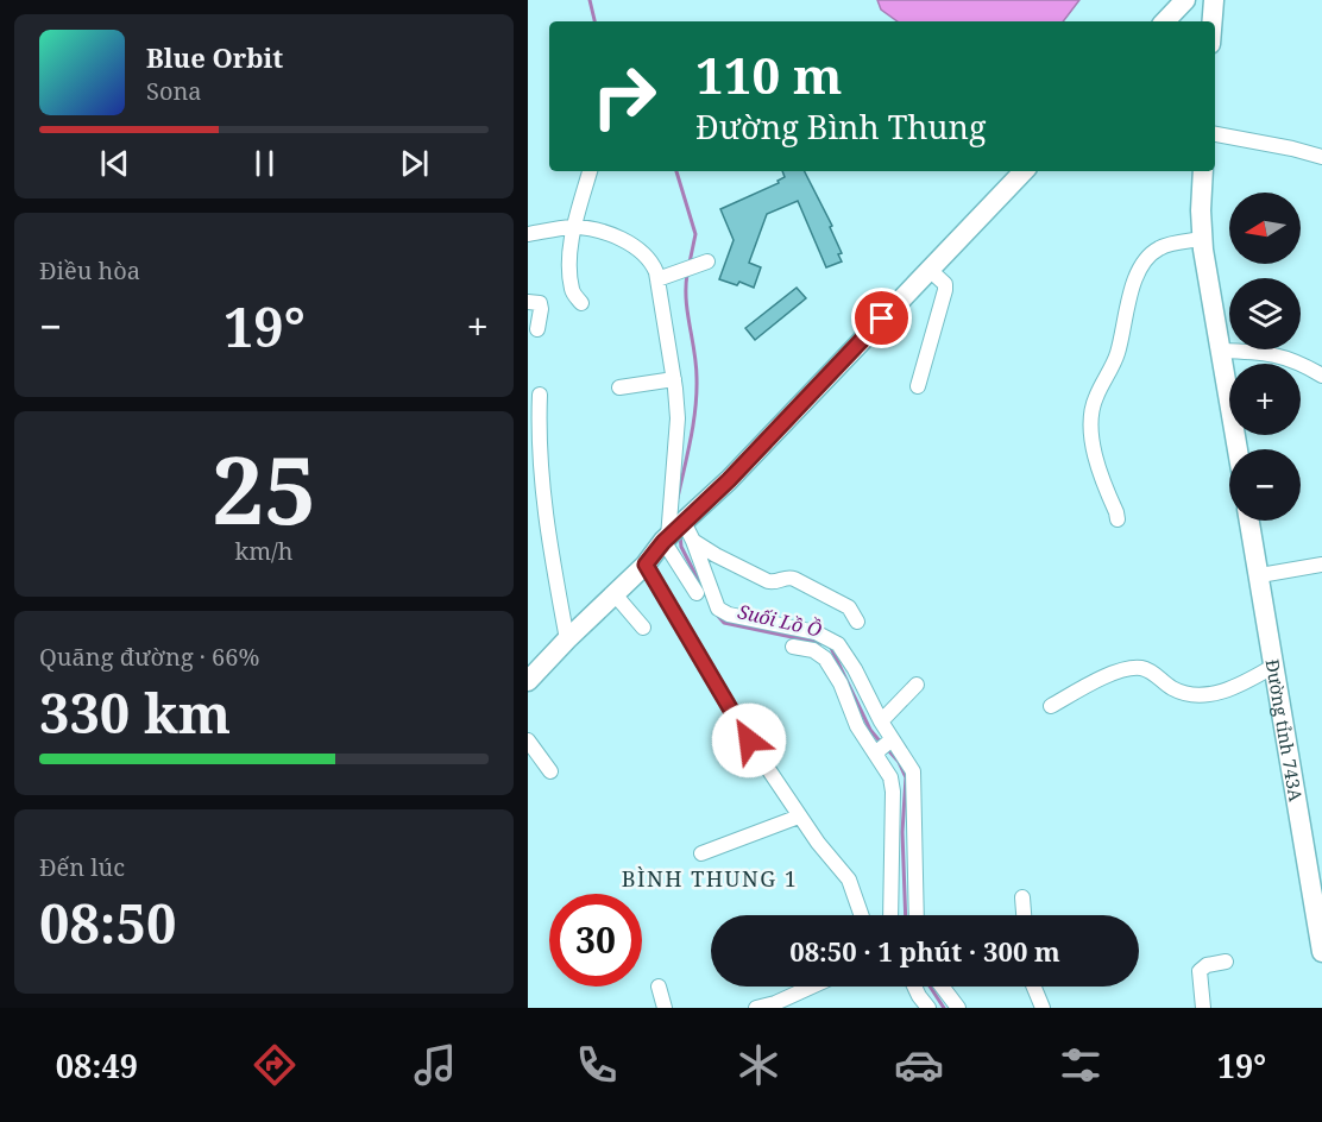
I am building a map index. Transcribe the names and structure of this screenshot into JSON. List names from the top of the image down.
{
  "streets": {
    "main road": ["Đường tỉnh 743A"]
  },
  "districts": ["BÌNH THUNG 1"],
  "water": ["Suối Lồ Ồ"],
  "north": "left",
  "page": {
    "turn": ["110 m", "Đường Bình Thung"],
    "song": ["Blue Orbit", "Sona"],
    "map_buttons": ["+", "−"],
    "tile": [
      "Điều hòa",
      ["25", "km/h"],
      ["Quãng đường · 66%", "330 km"],
      ["Đến lúc", "08:50"]
    ],
    "heat": ["−", "19°", "+"],
    "limit": "30",
    "trip": "08:50 · 1 phút · 300 m",
    "tabs": ["08:49", "19°"]
  }
}
